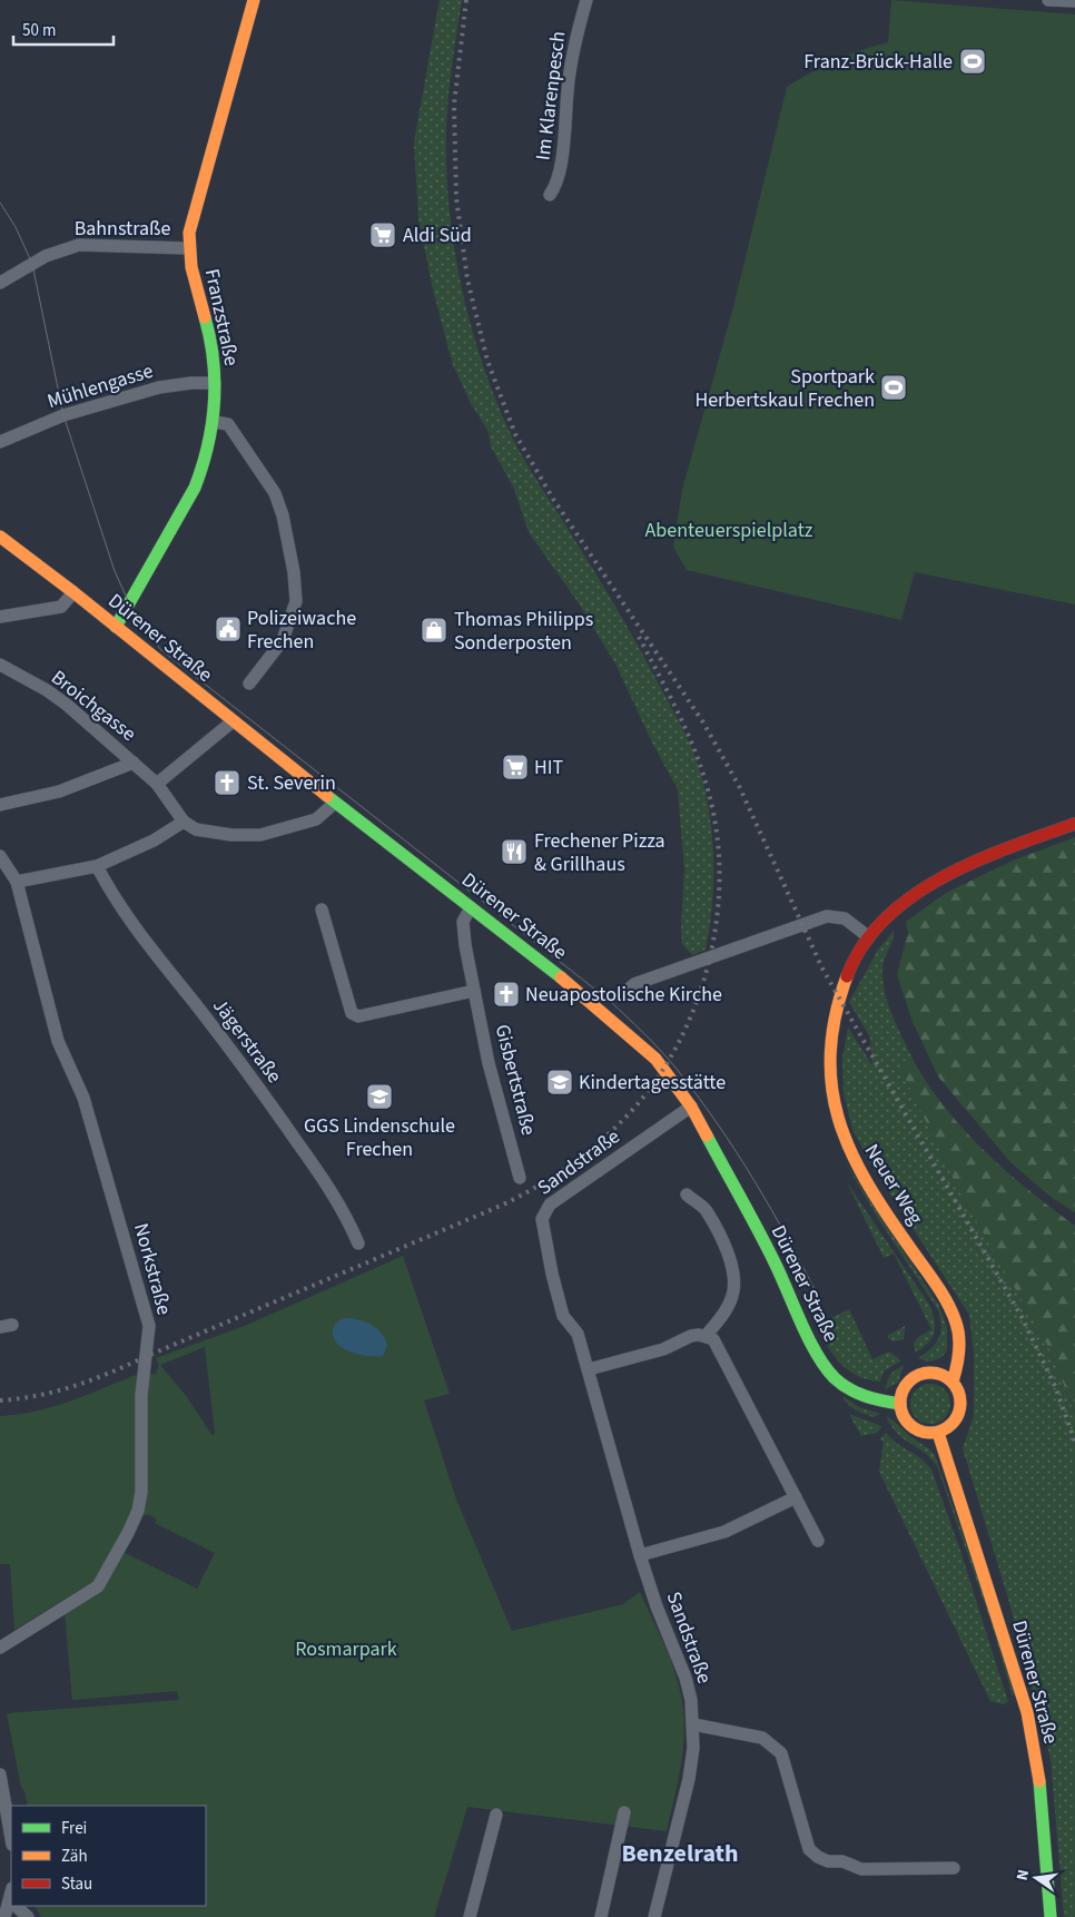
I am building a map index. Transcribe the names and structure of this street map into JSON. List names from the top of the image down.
{
  "streets": {
    "main road": ["Franzstraße", "Dürener Straße", "Neuer Weg"],
    "street": [
      "Im Klarenpesch",
      "Bahnstraße",
      "Mühlengasse",
      "Broichgasse",
      "Jägerstraße",
      "Gisbertstraße",
      "Sandstraße",
      "Norkstraße"
    ]
  },
  "crossings": [
    ["Bahnstraße", "Franzstraße"],
    ["Franzstraße", "Mühlengasse"],
    ["Franzstraße", "Dürener Straße"],
    ["Dürener Straße", "Gisbertstraße"],
    ["Dürener Straße", "Sandstraße"],
    ["Dürener Straße", "Neuer Weg"]
  ],
  "districts": ["Benzelrath"],
  "parks": ["Abenteuerspielplatz", "Rosmarpark"],
  "places": {
    "sports": ["Franz-Brück-Halle", "Sportpark Herbertskaul Frechen"],
    "supermarket": ["Aldi Süd", "HIT"],
    "public building": ["Polizeiwache Frechen"],
    "shop": ["Thomas Philipps Sonderposten"],
    "church": ["St. Severin", "Neuapostolische Kirche"],
    "restaurant": ["Frechener Pizza & Grillhaus"],
    "school or university": ["Kindertagesstätte", "GGS Lindenschule Frechen"]
  },
  "legend": ["Frei", "Zäh", "Stau"],
  "scale_bar": "50 m",
  "north": "left"
}
